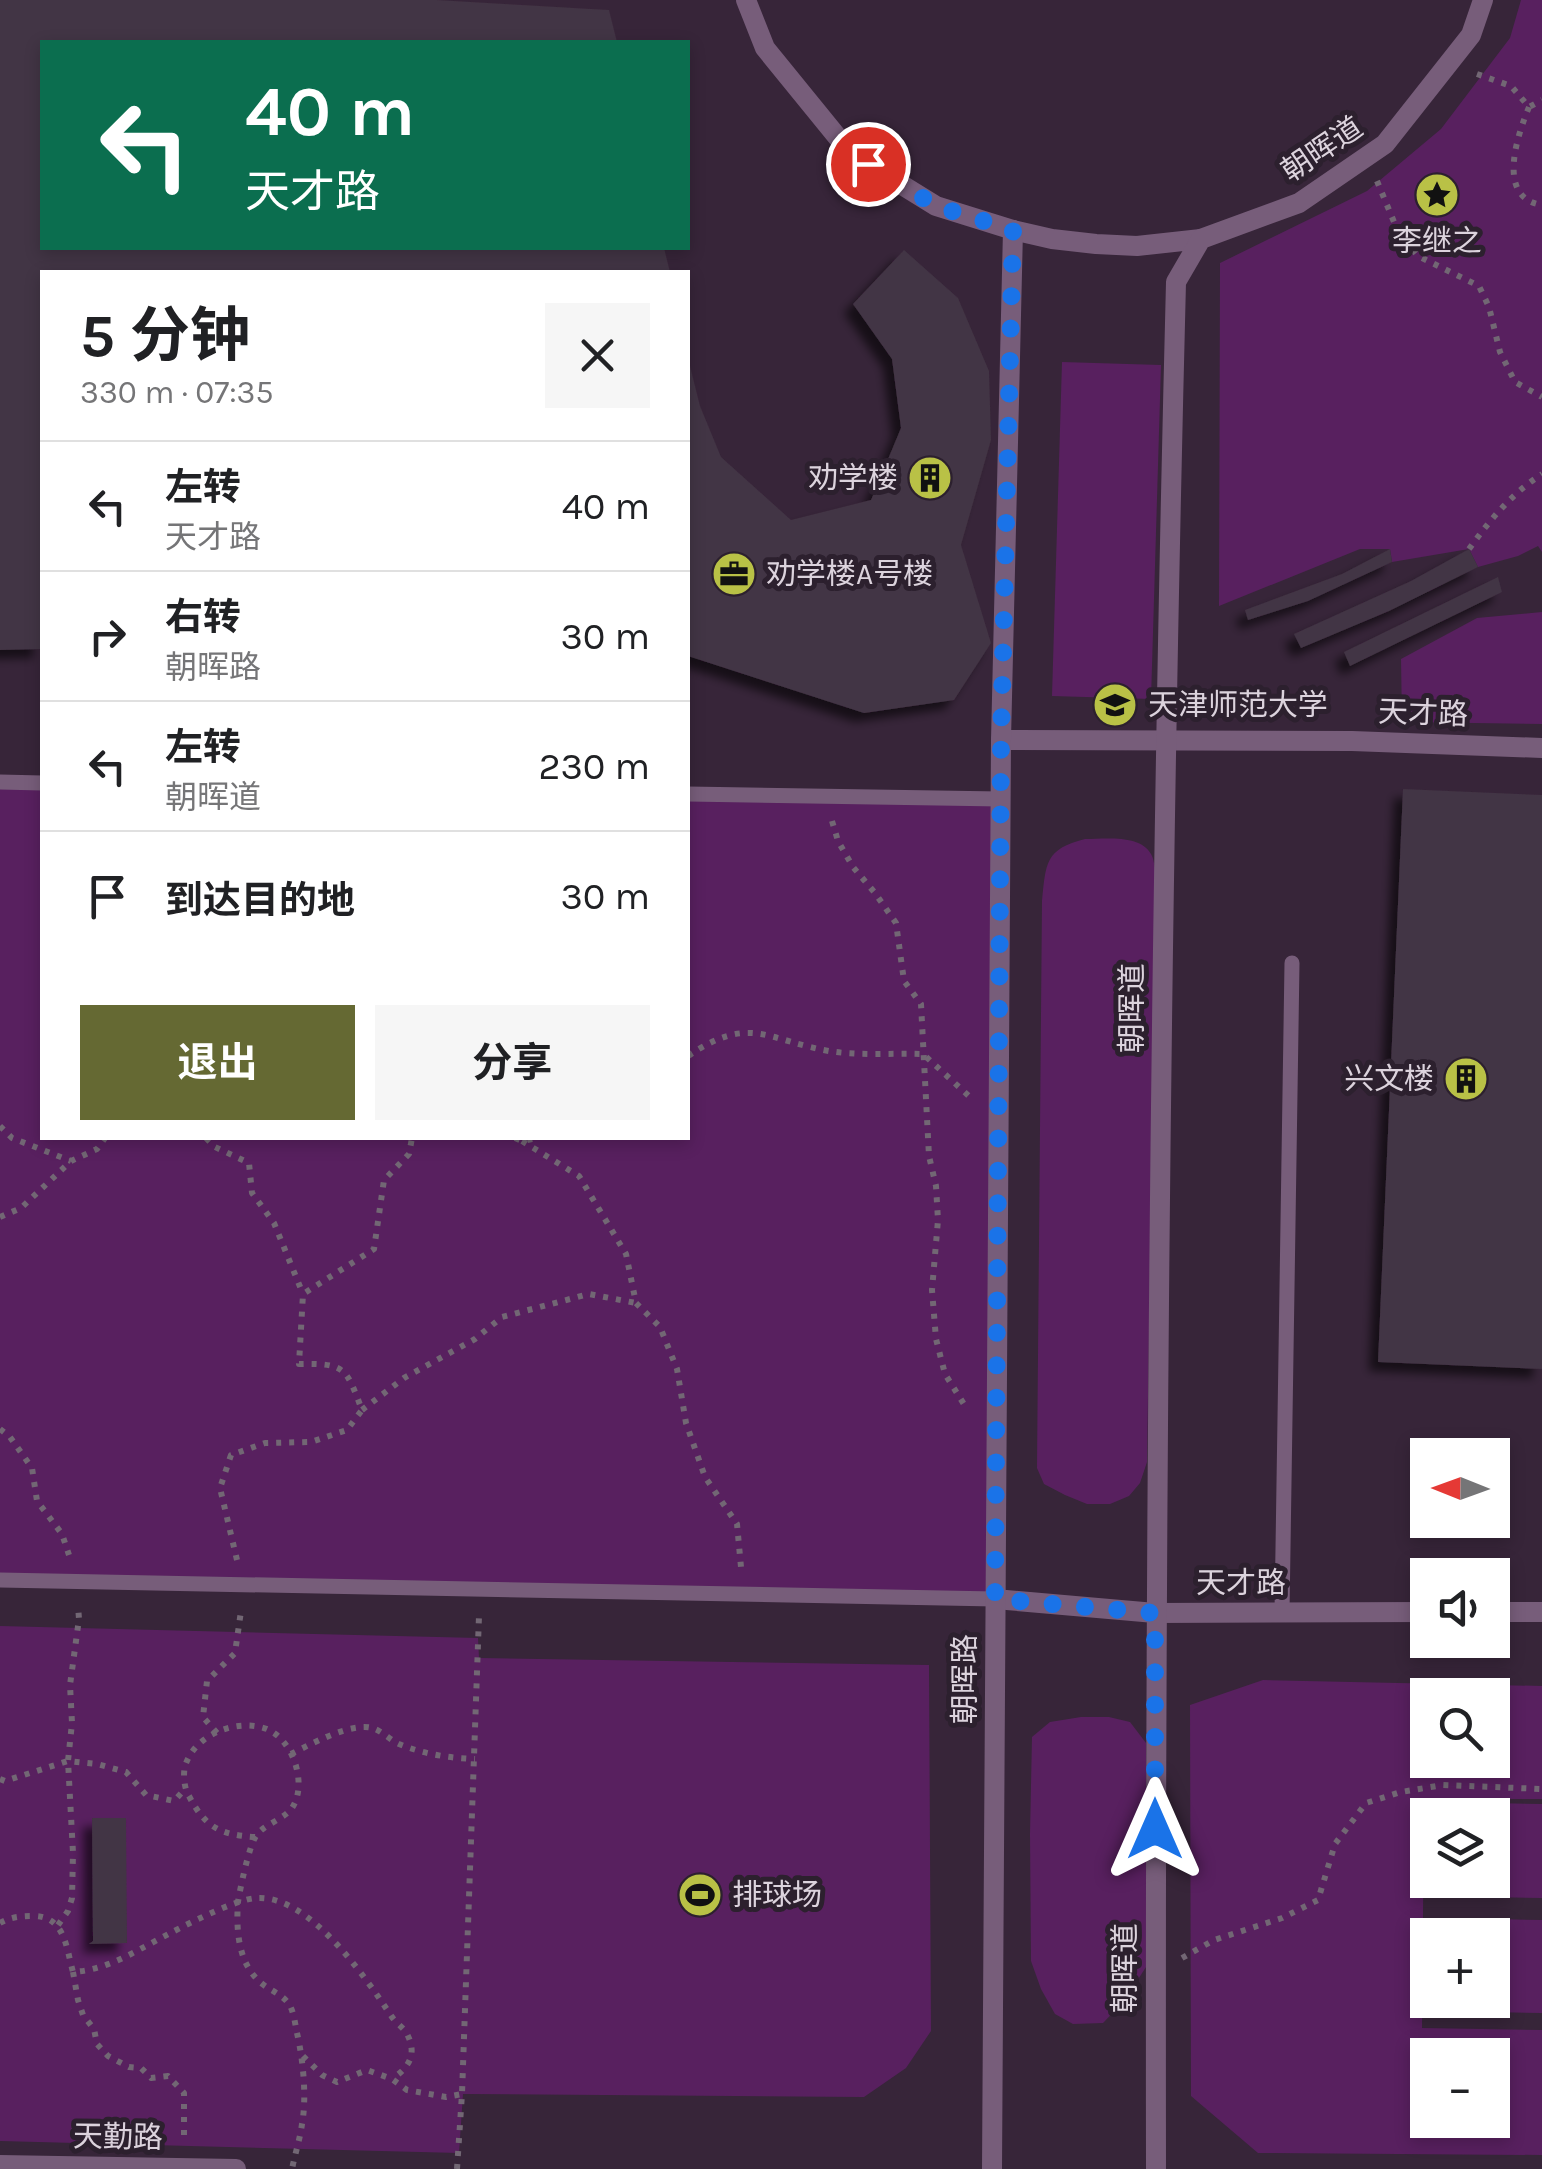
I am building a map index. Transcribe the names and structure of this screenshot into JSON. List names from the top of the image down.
{
  "streets": {
    "street": [
      "朝晖道",
      "天才路",
      "朝晖路",
      "天勤路"
    ]
  },
  "crossings": [
    ["朝晖道", "天才路"],
    ["天才路", "朝晖路"]
  ],
  "places": {
    "place": ["李继之"],
    "building": ["劝学楼", "兴文楼"],
    "office": ["劝学楼A号楼"],
    "school or university": ["天津师范大学"],
    "sports": ["排球场"]
  },
  "north": "left",
  "page": {
    "turn": ["40 m", "天才路"],
    "heading": ["5 分钟", "330 m · 07:35"],
    "list": [
      {
        "name": "左转",
        "note": "天才路",
        "value": "40 m"
      },
      {
        "name": "右转",
        "note": "朝晖路",
        "value": "30 m"
      },
      {
        "name": "左转",
        "note": "朝晖道",
        "value": "230 m"
      },
      {
        "name": "到达目的地",
        "value": "30 m"
      }
    ],
    "buttons": ["退出", "分享"],
    "map_buttons": ["+", "−"]
  }
}
